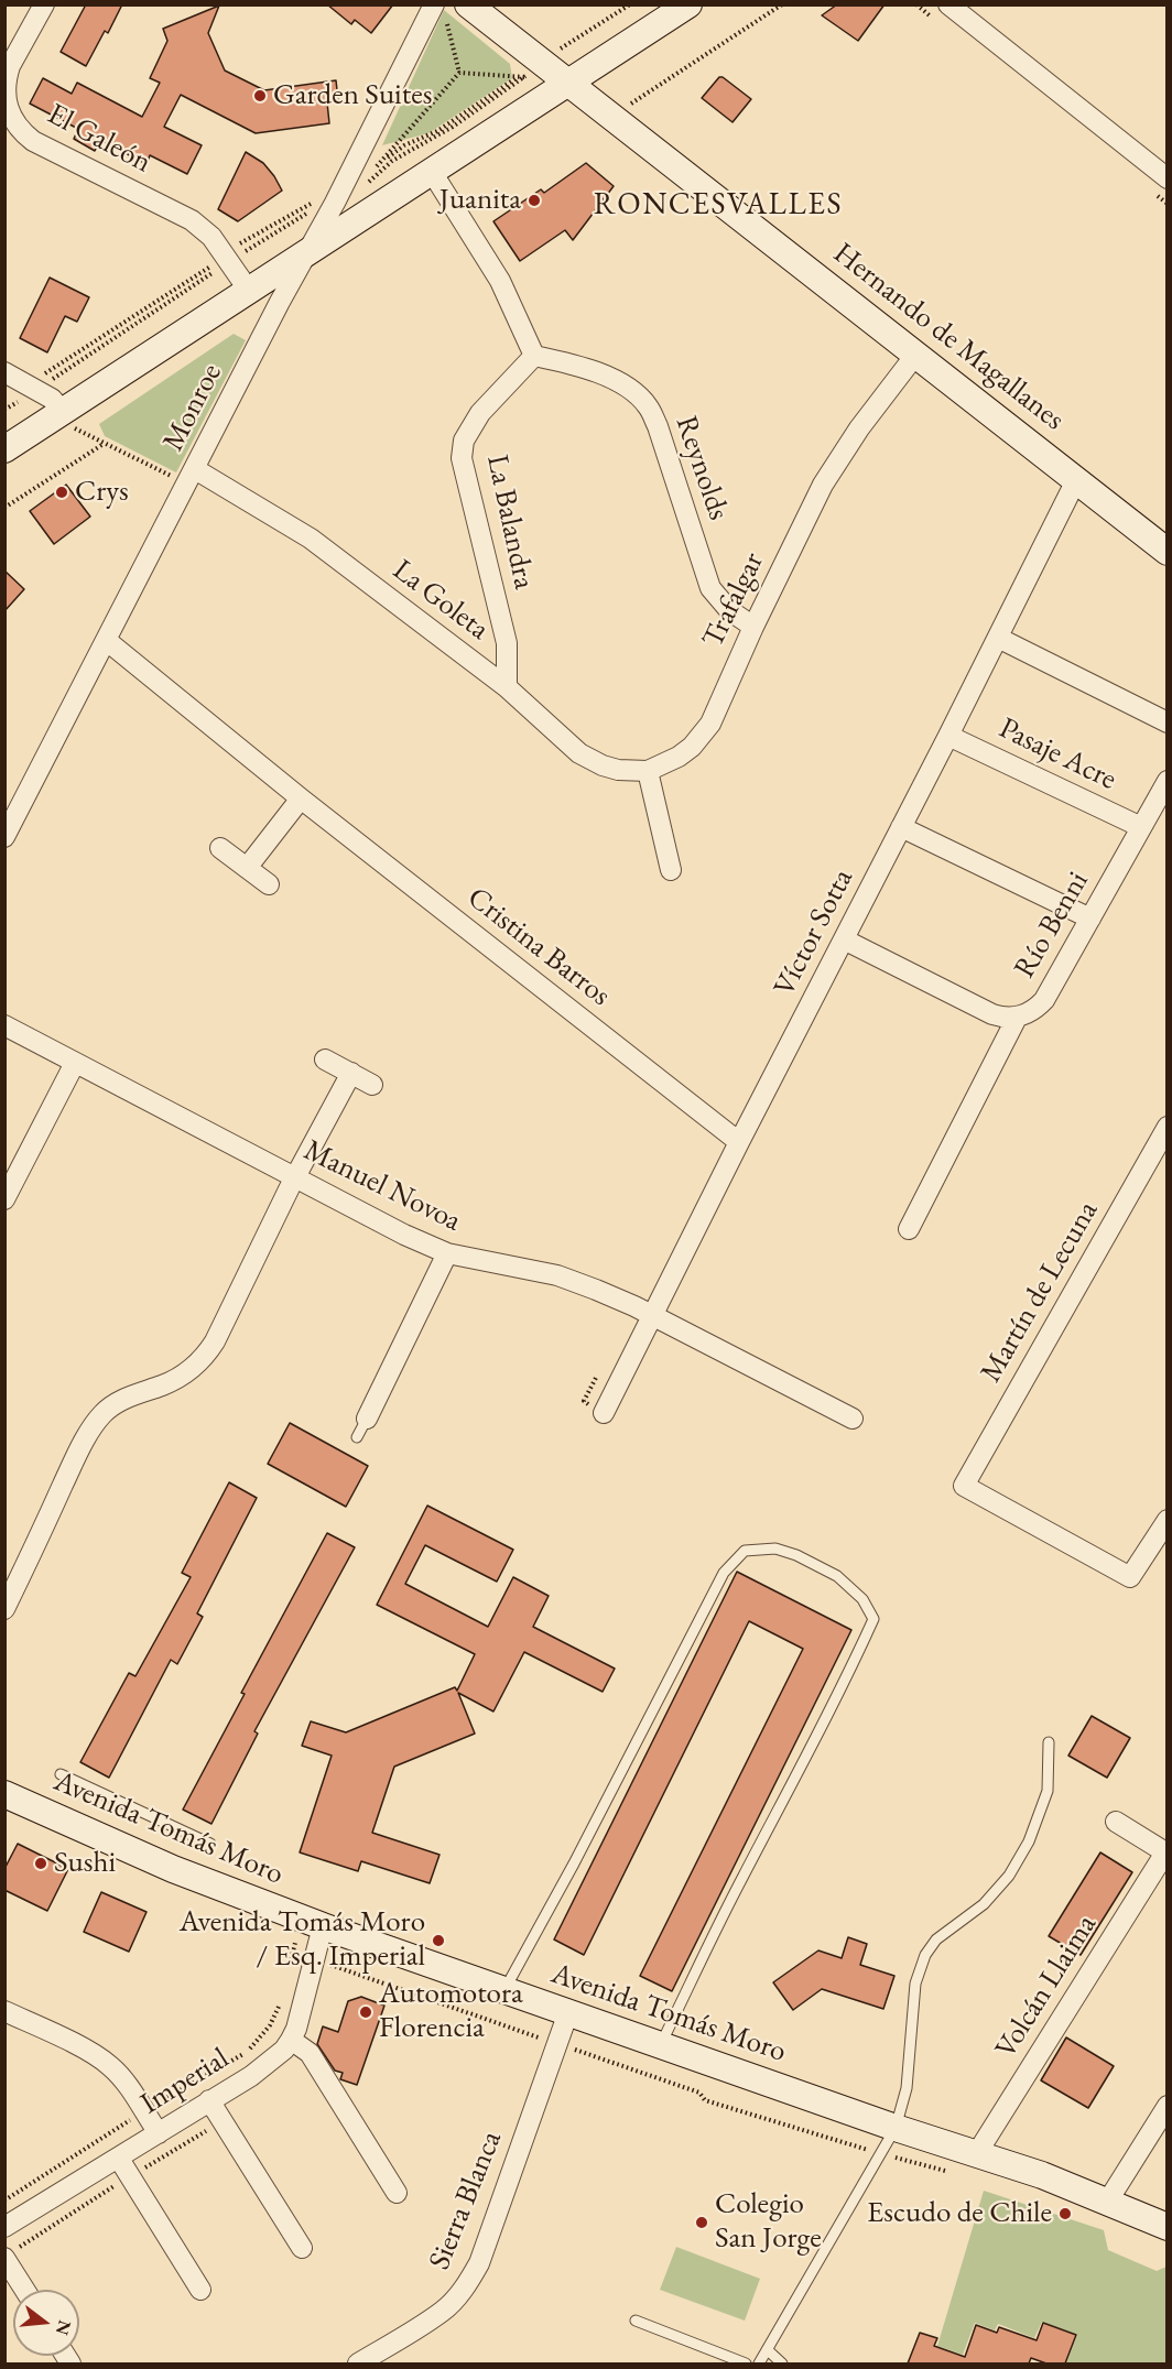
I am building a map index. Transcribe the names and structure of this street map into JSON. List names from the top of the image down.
{
  "streets": {
    "main road": ["Hernando de Magallanes", "Avenida Tomás Moro"],
    "street": [
      "El Galeón",
      "Monroe",
      "Reynolds",
      "La Balandra",
      "La Goleta",
      "Trafalgar",
      "Pasaje Acre",
      "Río Benni",
      "Víctor Sotta",
      "Cristina Barros",
      "Manuel Novoa",
      "Martín de Lecuna",
      "Volcán Llaima",
      "Imperial",
      "Sierra Blanca"
    ]
  },
  "crossings": [
    ["Hernando de Magallanes", "Trafalgar"],
    ["Hernando de Magallanes", "Víctor Sotta"],
    ["Monroe", "La Goleta"],
    ["Monroe", "Cristina Barros"],
    ["Reynolds", "La Balandra"],
    ["Reynolds", "Trafalgar"],
    ["La Balandra", "La Goleta"],
    ["La Goleta", "Trafalgar"],
    ["Pasaje Acre", "Río Benni"],
    ["Pasaje Acre", "Víctor Sotta"],
    ["Víctor Sotta", "Cristina Barros"],
    ["Víctor Sotta", "Manuel Novoa"],
    ["Avenida Tomás Moro", "Volcán Llaima"],
    ["Avenida Tomás Moro", "Imperial"],
    ["Avenida Tomás Moro", "Sierra Blanca"]
  ],
  "districts": ["RONCESVALLES"],
  "places": [
    "Garden Suites",
    "Juanita",
    "Crys",
    "Sushi",
    "Avenida Tomás Moro / Esq. Imperial",
    "Automotora Florencia",
    "Escudo de Chile",
    "Colegio San Jorge"
  ],
  "north": "right"
}
